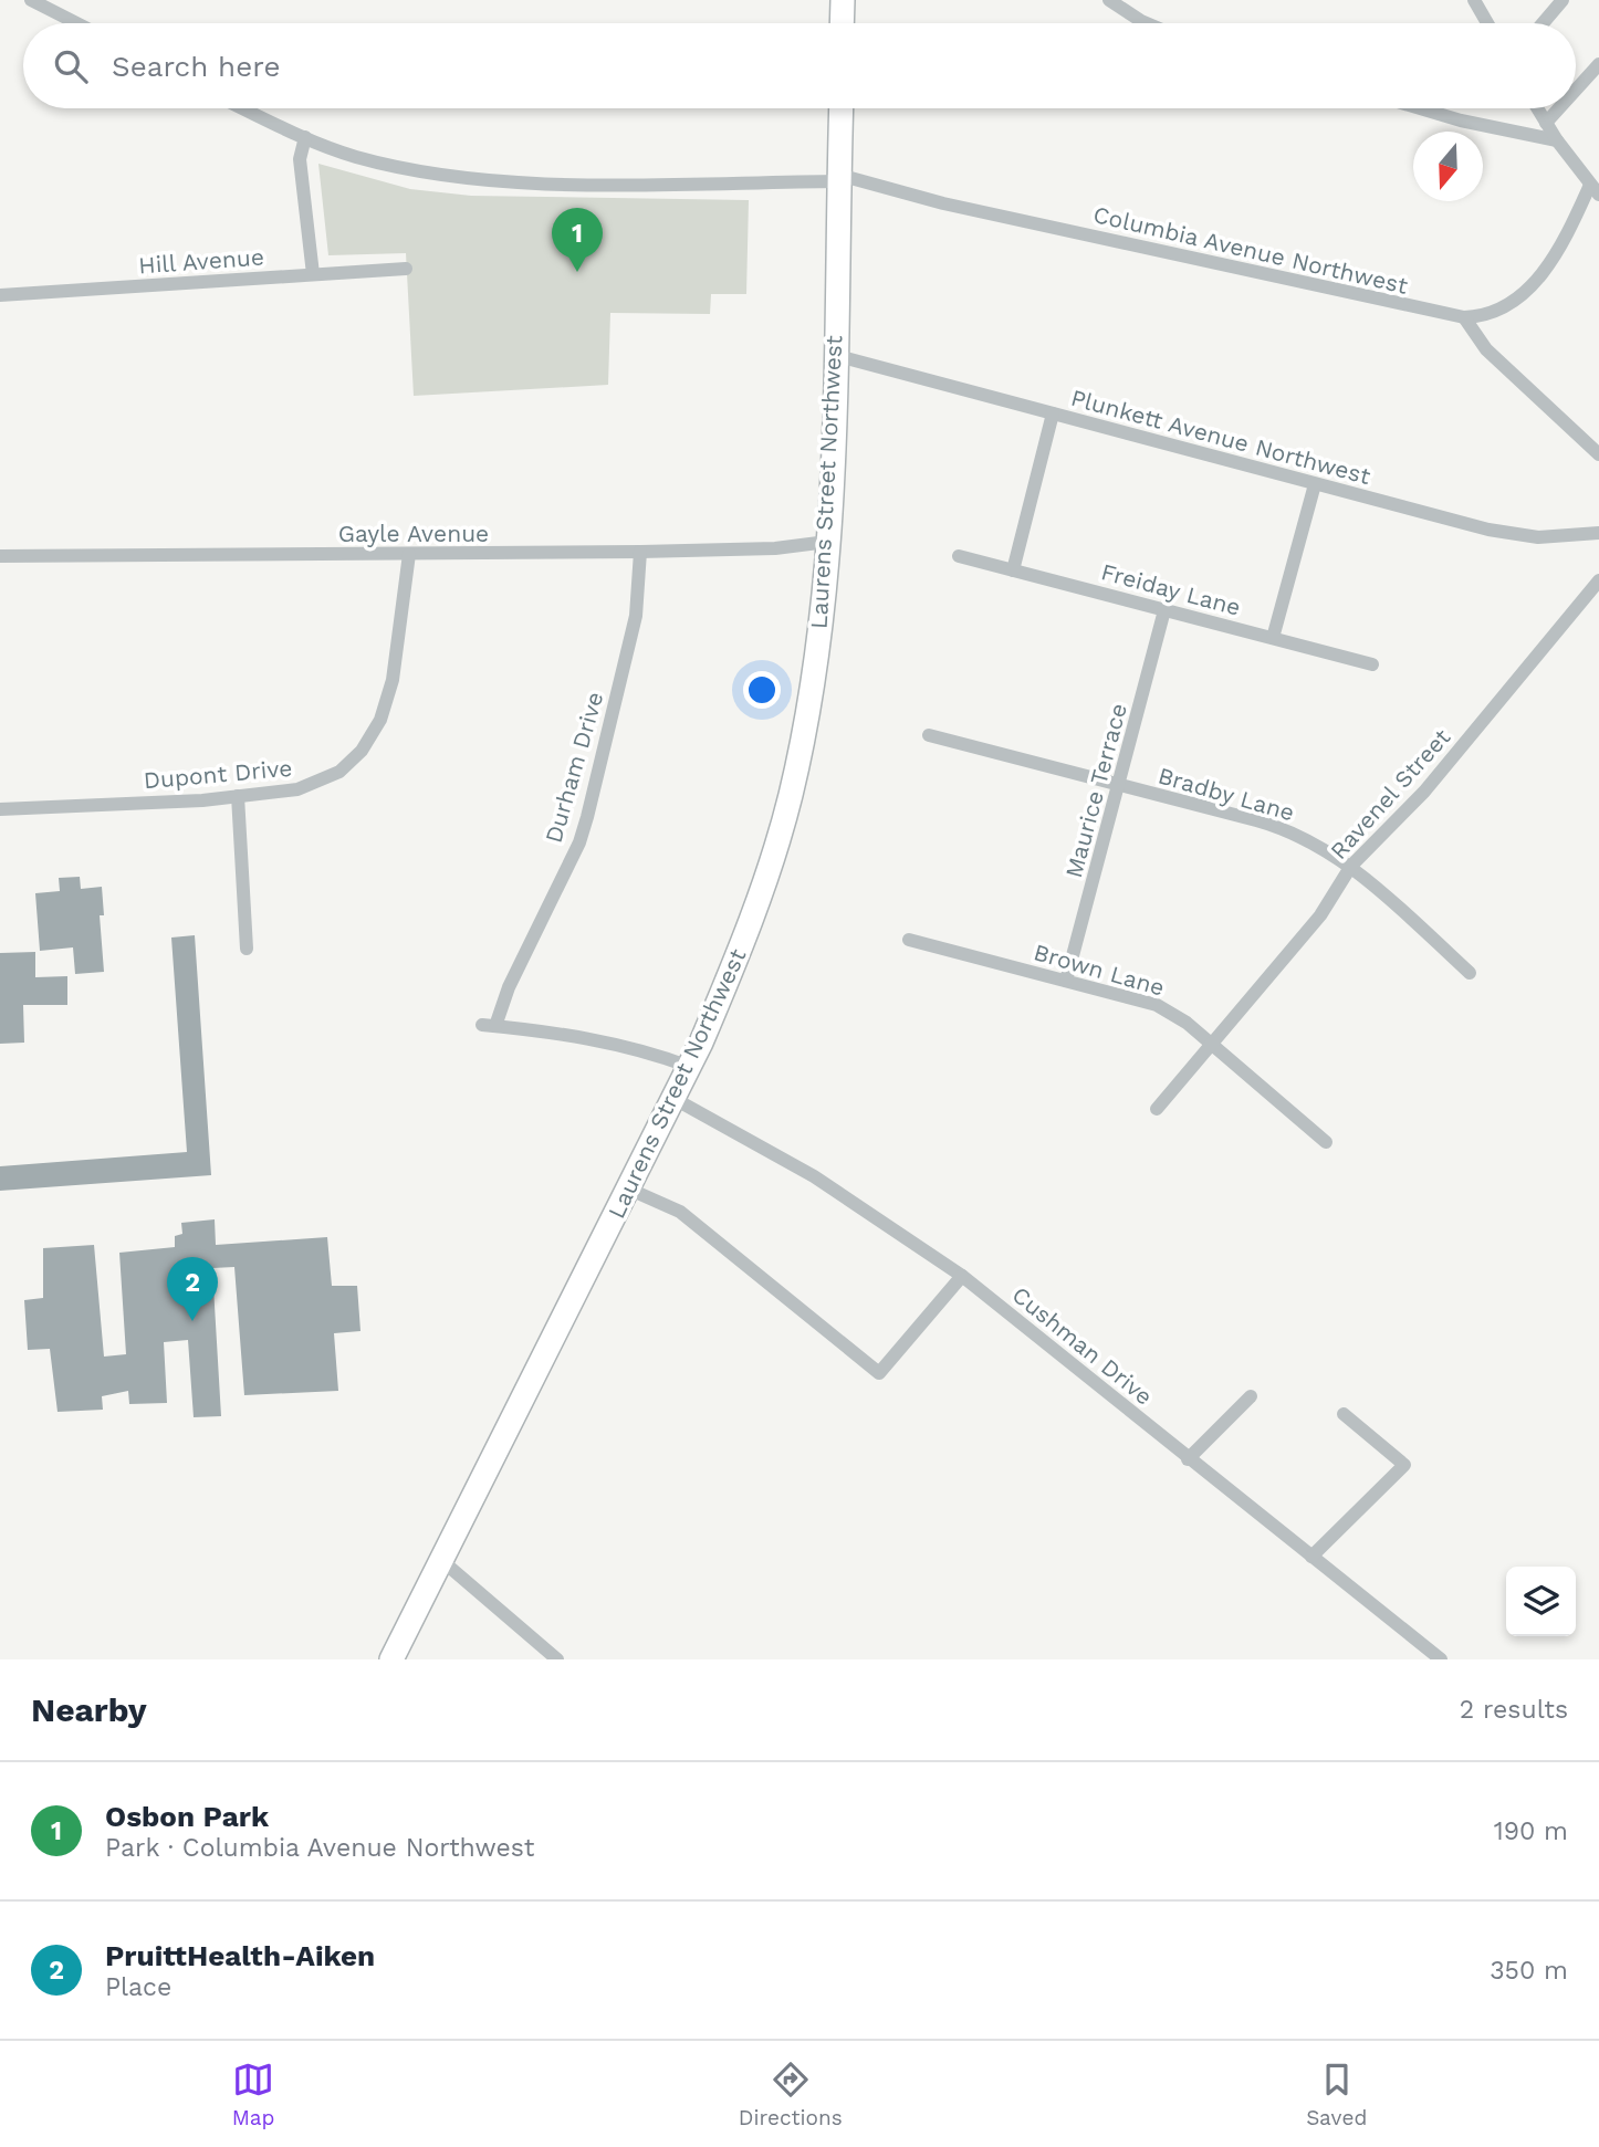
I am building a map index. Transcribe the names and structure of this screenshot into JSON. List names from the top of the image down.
{
  "streets": {
    "main road": ["Laurens Street Northwest"],
    "street": [
      "Columbia Avenue Northwest",
      "Hill Avenue",
      "Plunkett Avenue Northwest",
      "Gayle Avenue",
      "Freiday Lane",
      "Durham Drive",
      "Dupont Drive",
      "Maurice Terrace",
      "Bradby Lane",
      "Ravenel Street",
      "Brown Lane",
      "Cushman Drive"
    ]
  },
  "crossings": [
    ["Columbia Avenue Northwest", "Laurens Street Northwest"],
    ["Plunkett Avenue Northwest", "Laurens Street Northwest"],
    ["Laurens Street Northwest", "Gayle Avenue"],
    ["Laurens Street Northwest", "Durham Drive"],
    ["Laurens Street Northwest", "Cushman Drive"],
    ["Gayle Avenue", "Durham Drive"],
    ["Gayle Avenue", "Dupont Drive"],
    ["Freiday Lane", "Maurice Terrace"],
    ["Maurice Terrace", "Bradby Lane"],
    ["Maurice Terrace", "Brown Lane"],
    ["Bradby Lane", "Ravenel Street"],
    ["Ravenel Street", "Brown Lane"]
  ],
  "north": "bottom",
  "page": {
    "search": "Search here",
    "pins": ["1", "2"],
    "heading": ["Nearby", "2 results"],
    "list": [
      {
        "mark": "1",
        "name": "Osbon Park",
        "note": "Park · Columbia Avenue Northwest",
        "value": "190 m"
      },
      {
        "mark": "2",
        "name": "PruittHealth-Aiken",
        "note": "Place",
        "value": "350 m"
      }
    ],
    "nav": ["Map", "Directions", "Saved"]
  }
}
